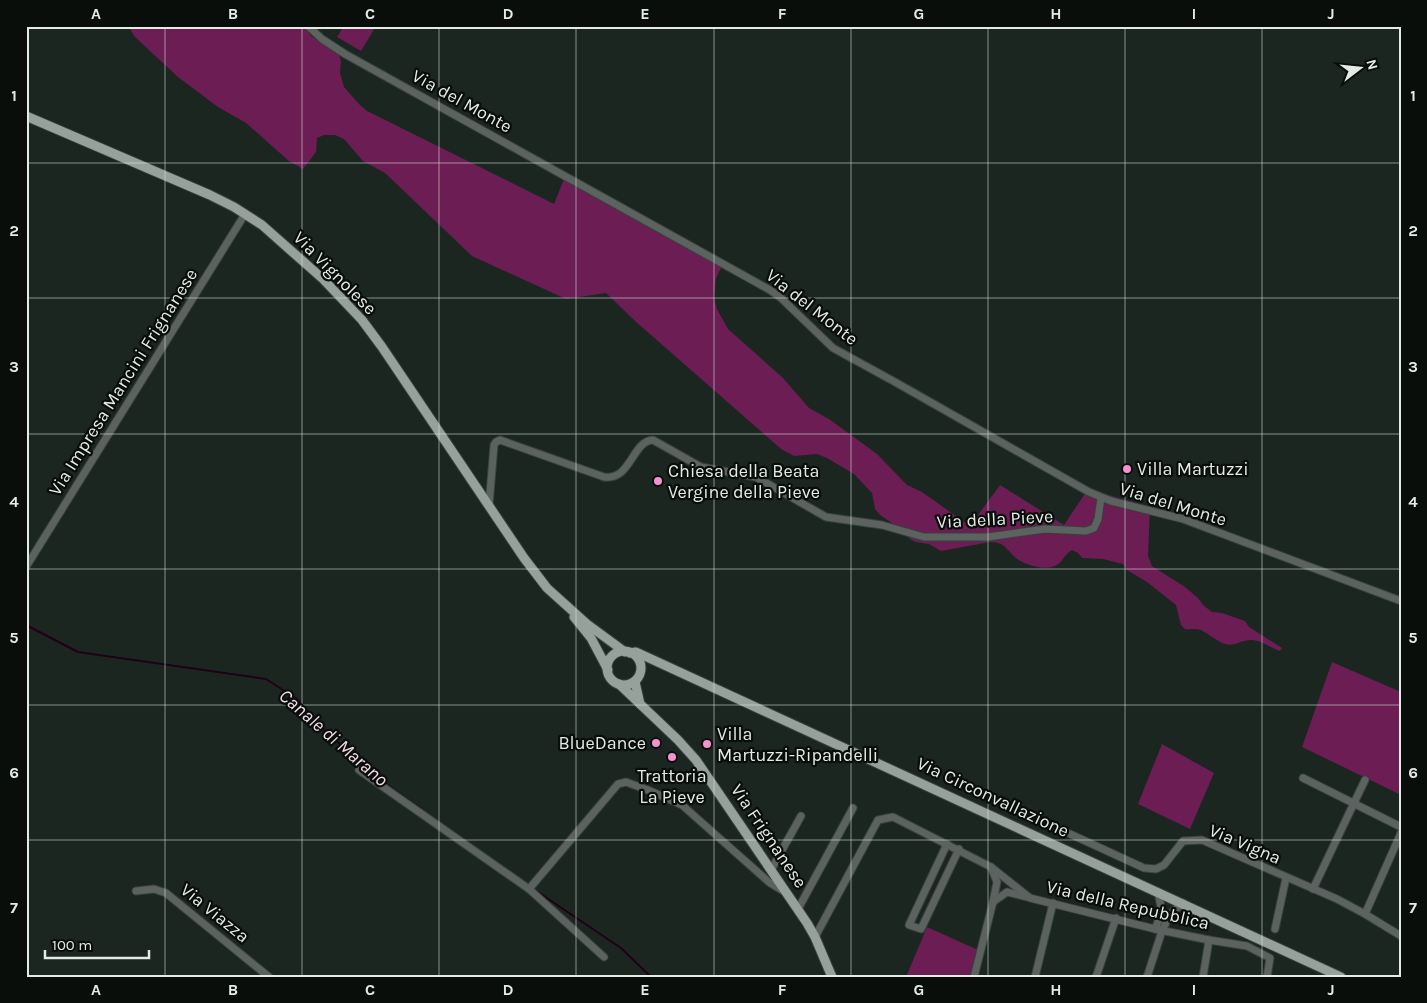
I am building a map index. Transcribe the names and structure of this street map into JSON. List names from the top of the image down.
{
  "streets": {
    "main road": ["Via Vignolese", "Via Circonvallazione", "Via Frignanese"],
    "street": [
      "Via del Monte",
      "Via Impresa Mancini Frignanese",
      "Via della Pieve",
      "Via Vigna",
      "Via della Repubblica",
      "Via Viazza"
    ]
  },
  "crossings": [
    ["Via del Monte", "Via della Pieve"],
    ["Via Vignolese", "Via Impresa Mancini Frignanese"],
    ["Via Vignolese", "Via della Pieve"],
    ["Via Vignolese", "Via Circonvallazione"],
    ["Via Circonvallazione", "Via Frignanese"],
    ["Via Frignanese", "Via della Repubblica"]
  ],
  "water": ["Canale di Marano"],
  "places": [
    "Villa Martuzzi",
    "Chiesa della Beata Vergine della Pieve",
    "BlueDance",
    "Villa Martuzzi-Ripandelli",
    "Trattoria La Pieve"
  ],
  "scale_bar": "100 m",
  "north": "right",
  "grid": {
    "columns": [
      "A",
      "B",
      "C",
      "D",
      "E",
      "F",
      "G",
      "H",
      "I",
      "J"
    ],
    "rows": [
      "1",
      "2",
      "3",
      "4",
      "5",
      "6",
      "7"
    ]
  }
}
